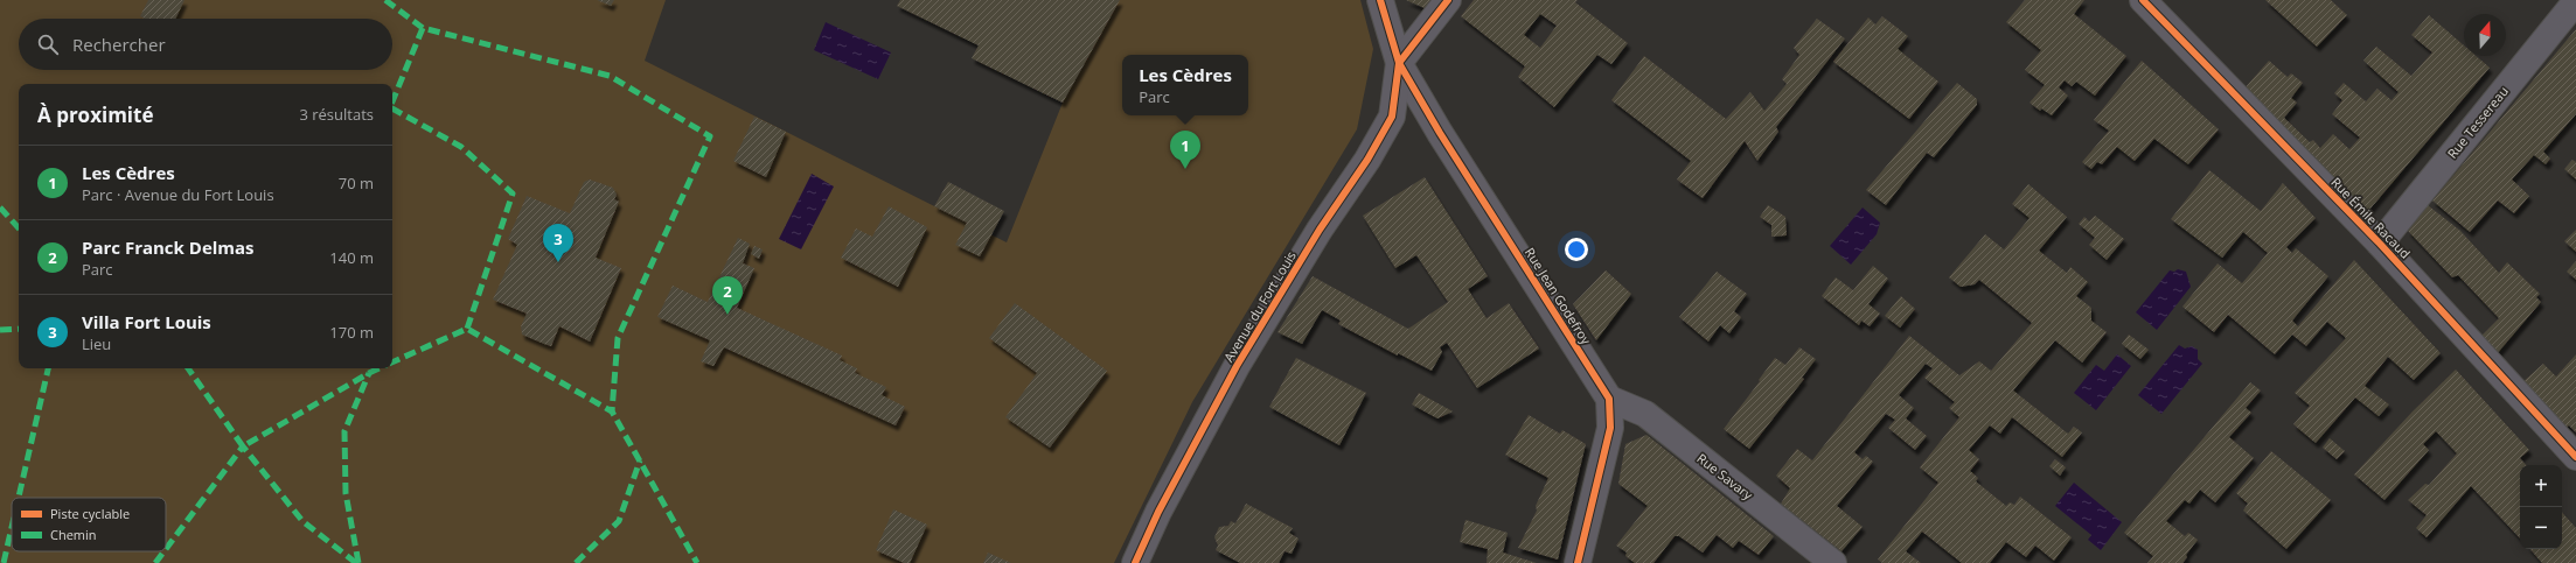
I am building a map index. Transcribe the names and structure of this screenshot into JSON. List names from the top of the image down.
{
  "streets": {
    "street": [
      "Rue Tessereau",
      "Rue Émile Racaud",
      "Rue Jean Godefroy",
      "Avenue du Fort Louis",
      "Rue Savary"
    ]
  },
  "crossings": [
    ["Rue Tessereau", "Rue Émile Racaud"],
    ["Rue Jean Godefroy", "Avenue du Fort Louis"],
    ["Rue Jean Godefroy", "Rue Savary"]
  ],
  "legend": ["Piste cyclable", "Chemin"],
  "north": "top",
  "page": {
    "search": "Rechercher",
    "popup": ["Les Cèdres", "Parc"],
    "heading": ["À proximité", "3 résultats"],
    "pins": ["1", "3", "2"],
    "list": [
      {
        "mark": "1",
        "name": "Les Cèdres",
        "note": "Parc · Avenue du Fort Louis",
        "value": "70 m"
      },
      {
        "mark": "2",
        "name": "Parc Franck Delmas",
        "note": "Parc",
        "value": "140 m"
      },
      {
        "mark": "3",
        "name": "Villa Fort Louis",
        "note": "Lieu",
        "value": "170 m"
      }
    ],
    "map_buttons": ["+", "−"]
  }
}
